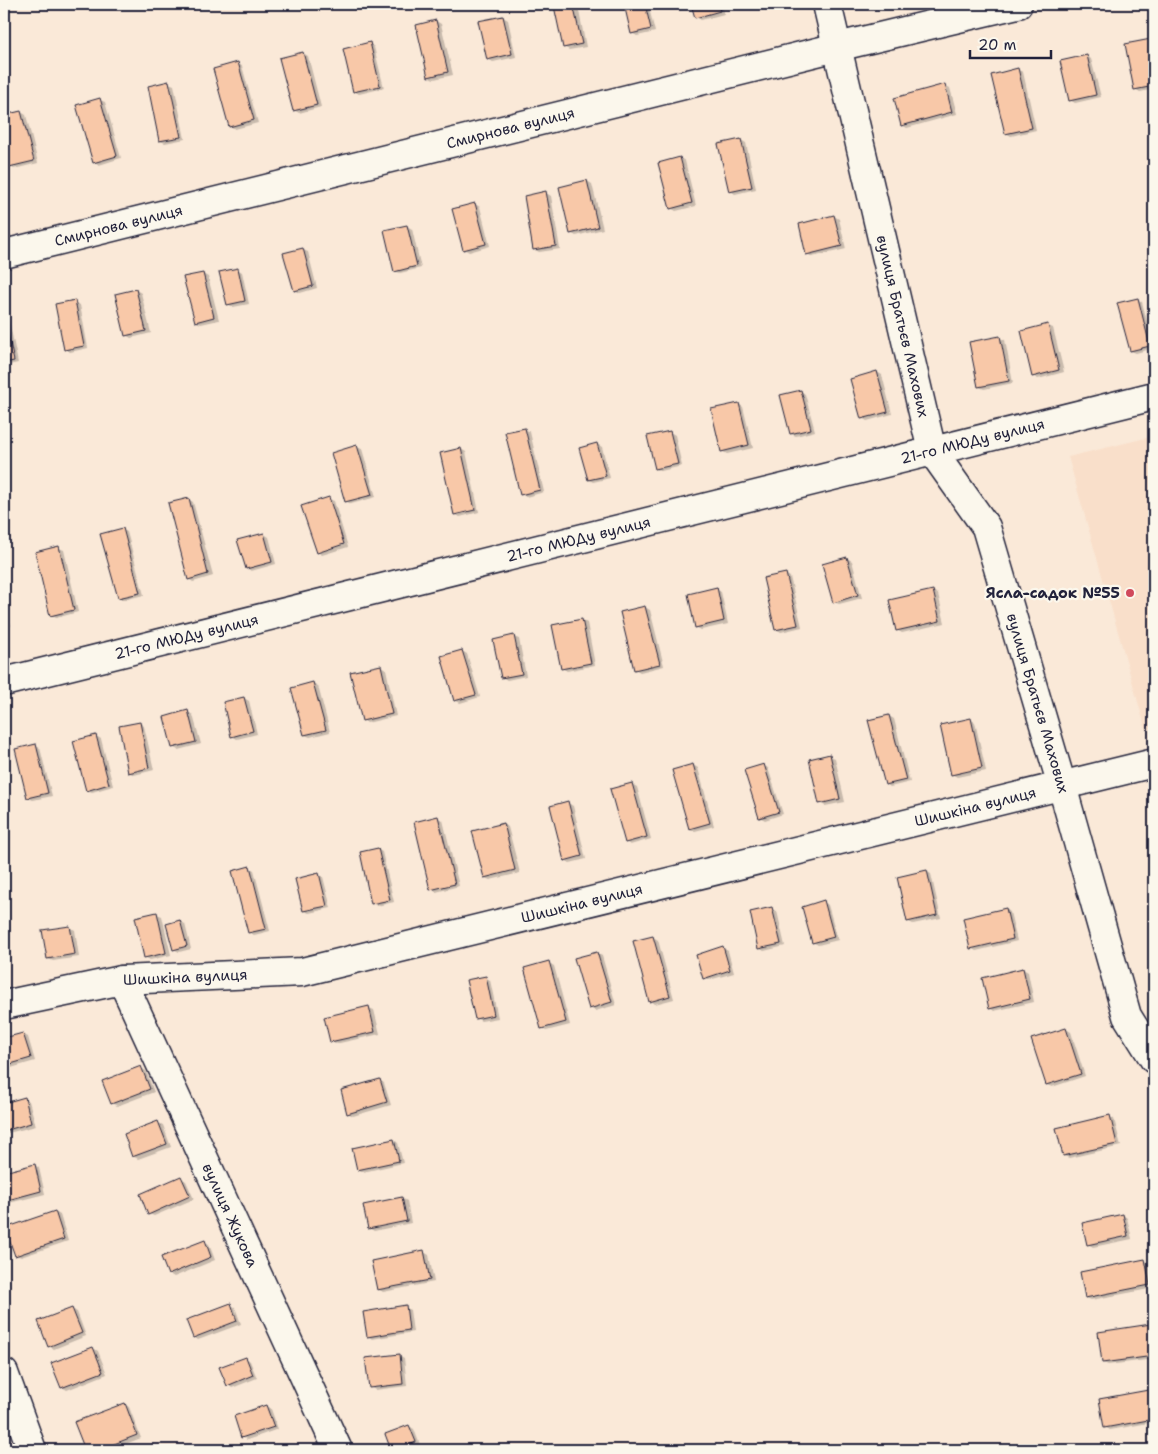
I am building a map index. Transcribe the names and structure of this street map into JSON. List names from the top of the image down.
{
  "streets": {
    "street": [
      "Смирнова вулиця",
      "вулиця Братьєв Махових",
      "21-го МЮДу вулиця",
      "Шишкіна вулиця",
      "вулиця Жукова"
    ]
  },
  "crossings": [
    ["Смирнова вулиця", "вулиця Братьєв Махових"],
    ["вулиця Братьєв Махових", "21-го МЮДу вулиця"],
    ["вулиця Братьєв Махових", "Шишкіна вулиця"],
    ["Шишкіна вулиця", "вулиця Жукова"]
  ],
  "places": ["Ясла-садок №55"],
  "scale_bar": "20 m"
}
